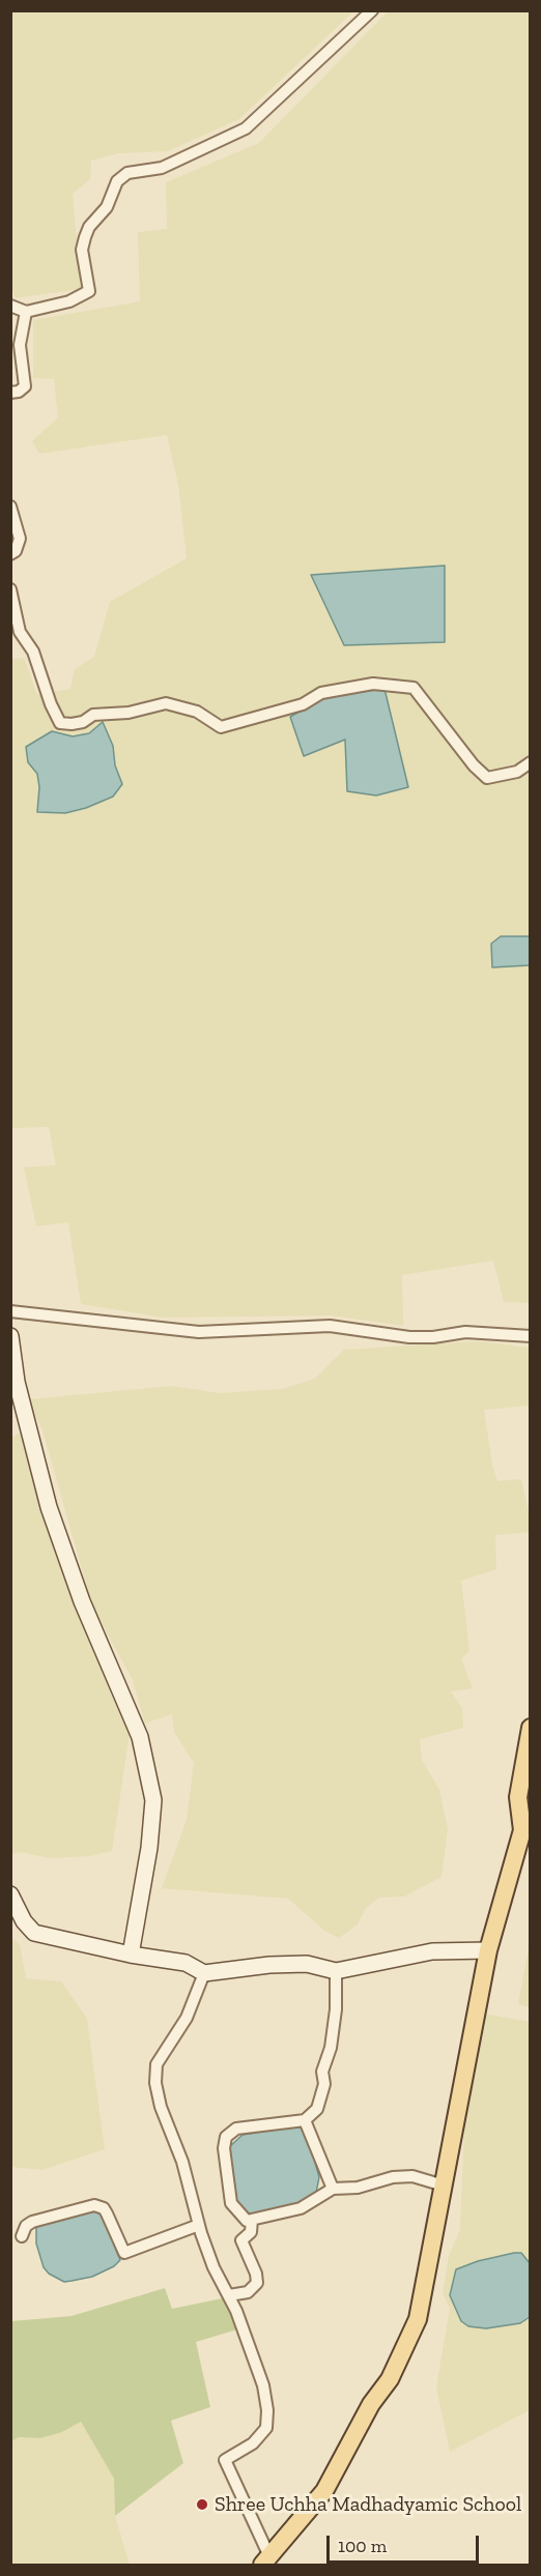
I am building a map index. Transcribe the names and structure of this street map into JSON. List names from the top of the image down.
{
  "places": ["Shree Uchha Madhadyamic School"],
  "scale_bar": "100 m"
}
